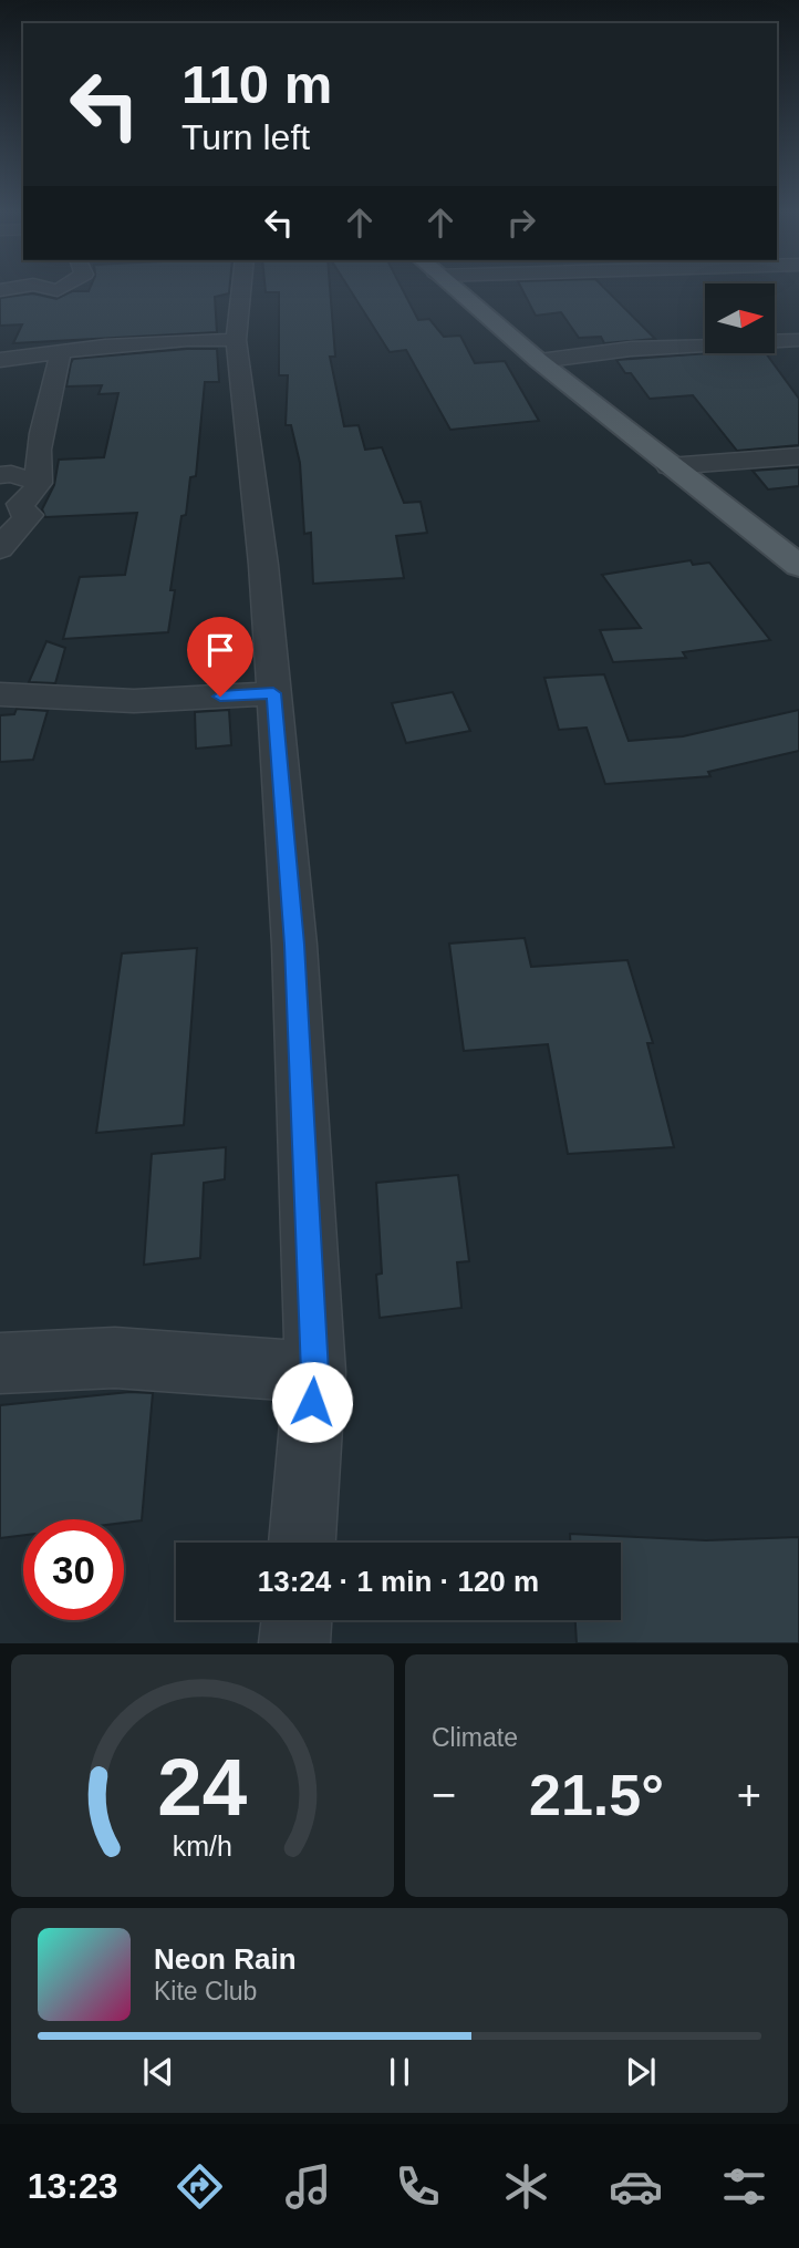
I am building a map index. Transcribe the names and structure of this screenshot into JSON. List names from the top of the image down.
{
  "north": "right",
  "page": {
    "turn": ["110 m", "Turn left"],
    "limit": "30",
    "trip": "13:24 · 1 min · 120 m",
    "tile": "Climate",
    "heat": ["−", "21.5°", "+"],
    "song": ["Neon Rain", "Kite Club"],
    "tabs": "13:23",
    "gauge": ["24", "km/h"]
  }
}
